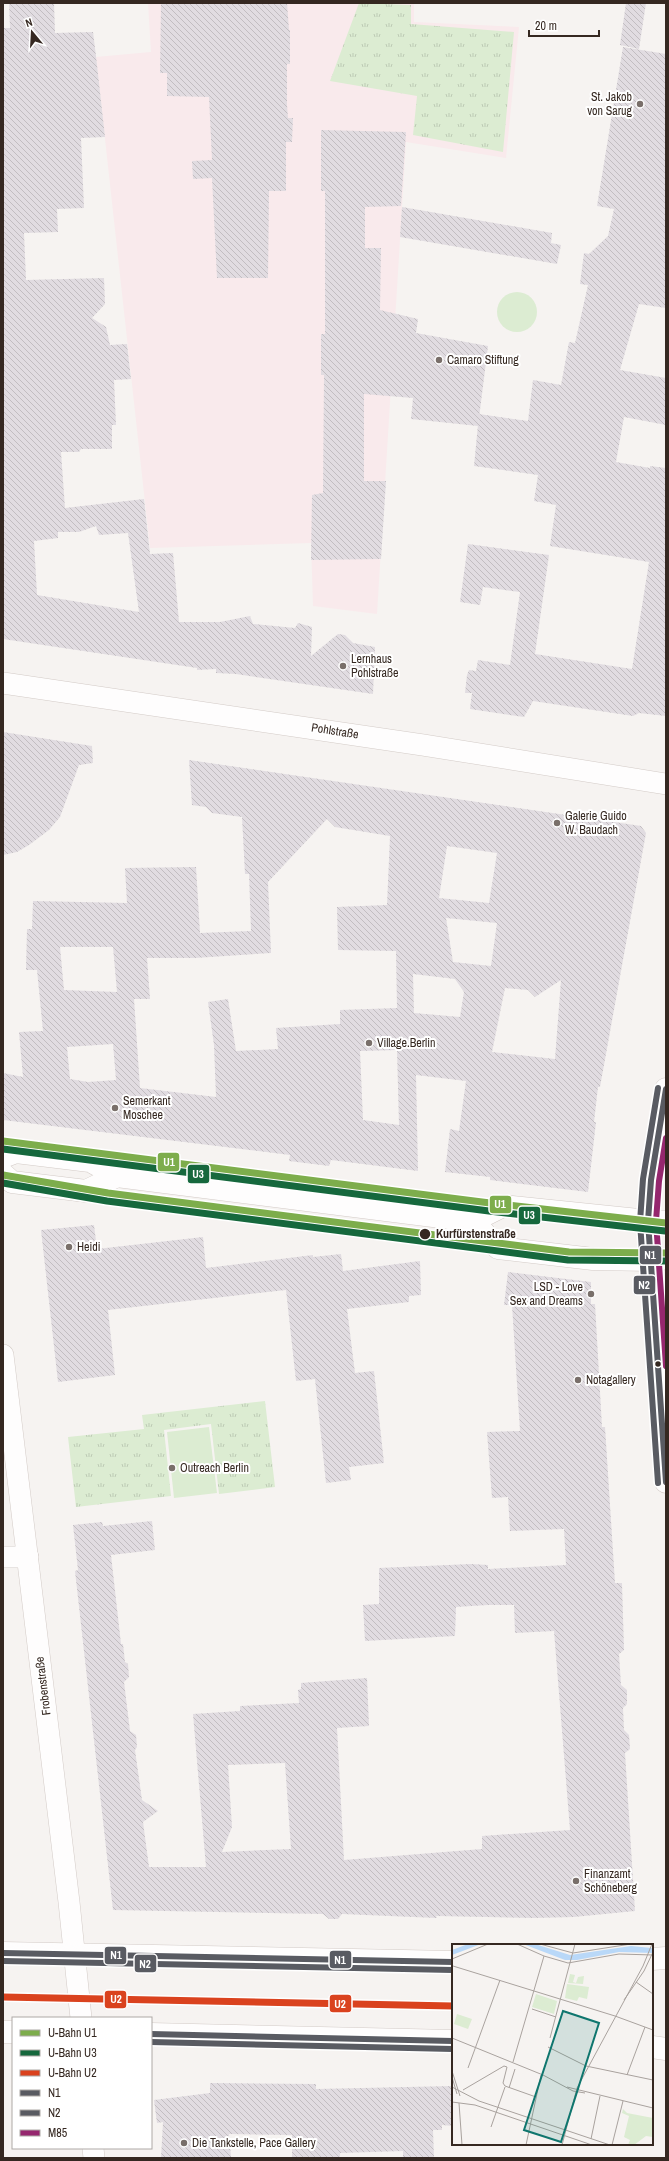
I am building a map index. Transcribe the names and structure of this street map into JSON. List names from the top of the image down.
{
  "streets": {
    "street": ["Pohlstraße", "Frobenstraße"]
  },
  "places": [
    "St. Jakob von Sarug",
    "Camaro Stiftung",
    "Lernhaus Pohlstraße",
    "Galerie Guido W. Baudach",
    "Village.Berlin",
    "Semerkant Moschee",
    "Kurfürstenstraße",
    "Heidi",
    "LSD - Love Sex and Dreams",
    "Notagallery",
    "Outreach Berlin",
    "Finanzamt Schöneberg",
    "Die Tankstelle, Pace Gallery"
  ],
  "lines": [
    "transit line N2",
    "transit line N1",
    "transit line M85",
    "metro line U1",
    "metro line U3",
    "metro line U2"
  ],
  "legend": [
    "U-Bahn U1",
    "U-Bahn U3",
    "U-Bahn U2",
    "N1",
    "N2",
    "M85"
  ],
  "scale_bar": "20 m",
  "north": "top"
}
